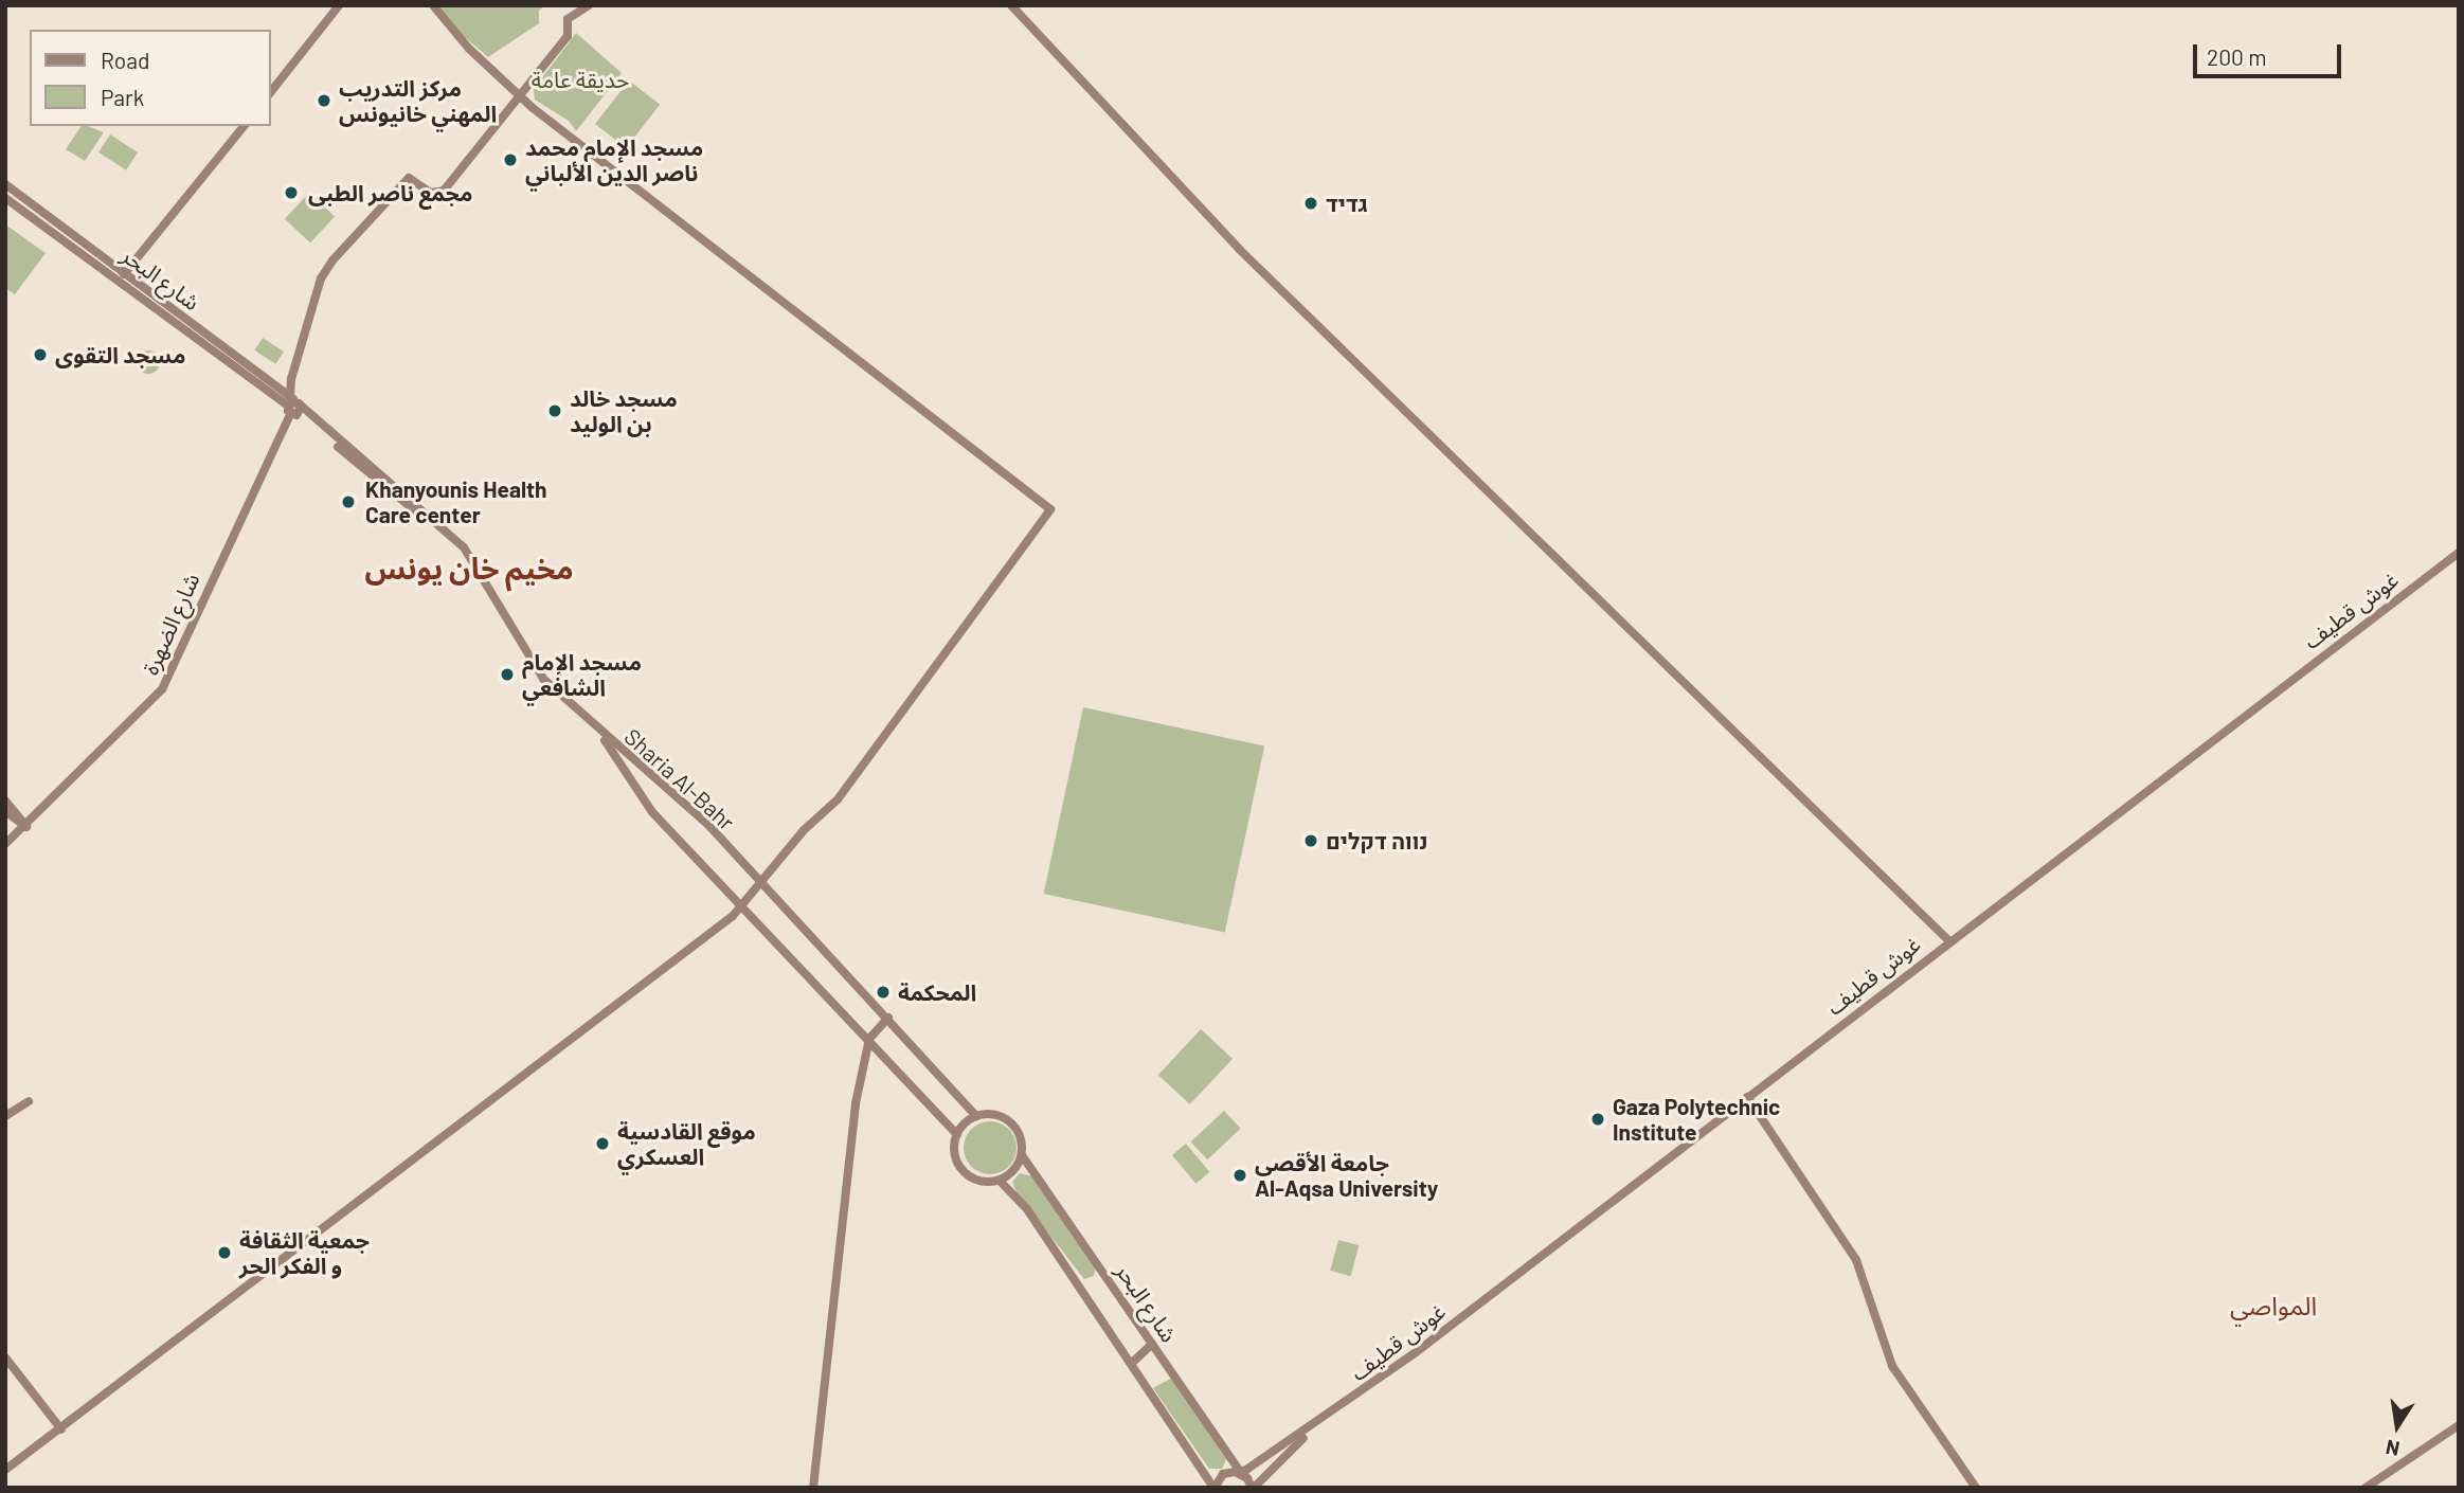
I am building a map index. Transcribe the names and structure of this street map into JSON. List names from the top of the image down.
{
  "streets": {
    "street": [
      "شارع البحر",
      "غوش قطيف",
      "شارع الضهرة",
      "Sharia Al-Bahr"
    ]
  },
  "crossings": [
    ["شارع البحر", "غوش قطيف"],
    ["شارع البحر", "شارع الضهرة"],
    ["شارع البحر", "Sharia Al-Bahr"]
  ],
  "districts": ["مخيم خان يونس", "المواصي"],
  "parks": ["حديقة عامة"],
  "places": [
    "مركز التدريب المهني خانيونس",
    "مسجد الإمام محمد ناصر الدين الألباني",
    "مجمع ناصر الطبى",
    "גדיד",
    "مسجد التقوى",
    "مسجد خالد بن الوليد",
    "Khanyounis Health Care center",
    "مسجد الإمام الشافعي",
    "נווה דקלים",
    "المحكمة",
    "Gaza Polytechnic Institute",
    "موقع القادسية العسكري",
    "جامعة الأقصى Al-Aqsa University",
    "جمعية الثقافة و الفكر الحر"
  ],
  "legend": ["Road", "Park"],
  "scale_bar": "200 m",
  "north": "bottom"
}
